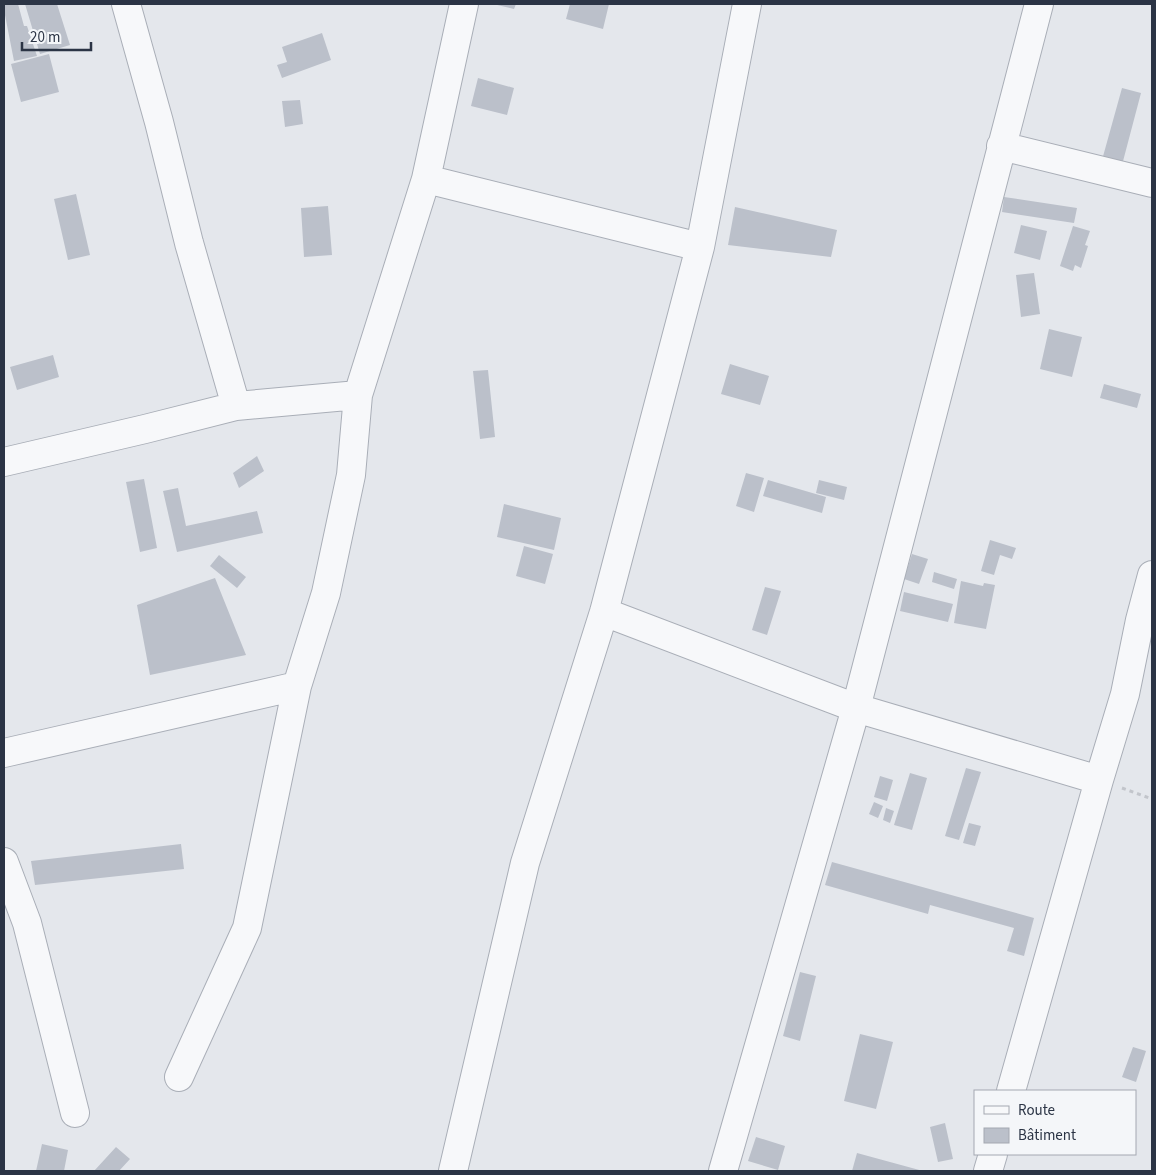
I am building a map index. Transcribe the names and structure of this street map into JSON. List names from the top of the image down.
{
  "legend": ["Route", "Bâtiment"],
  "scale_bar": "20 m"
}
